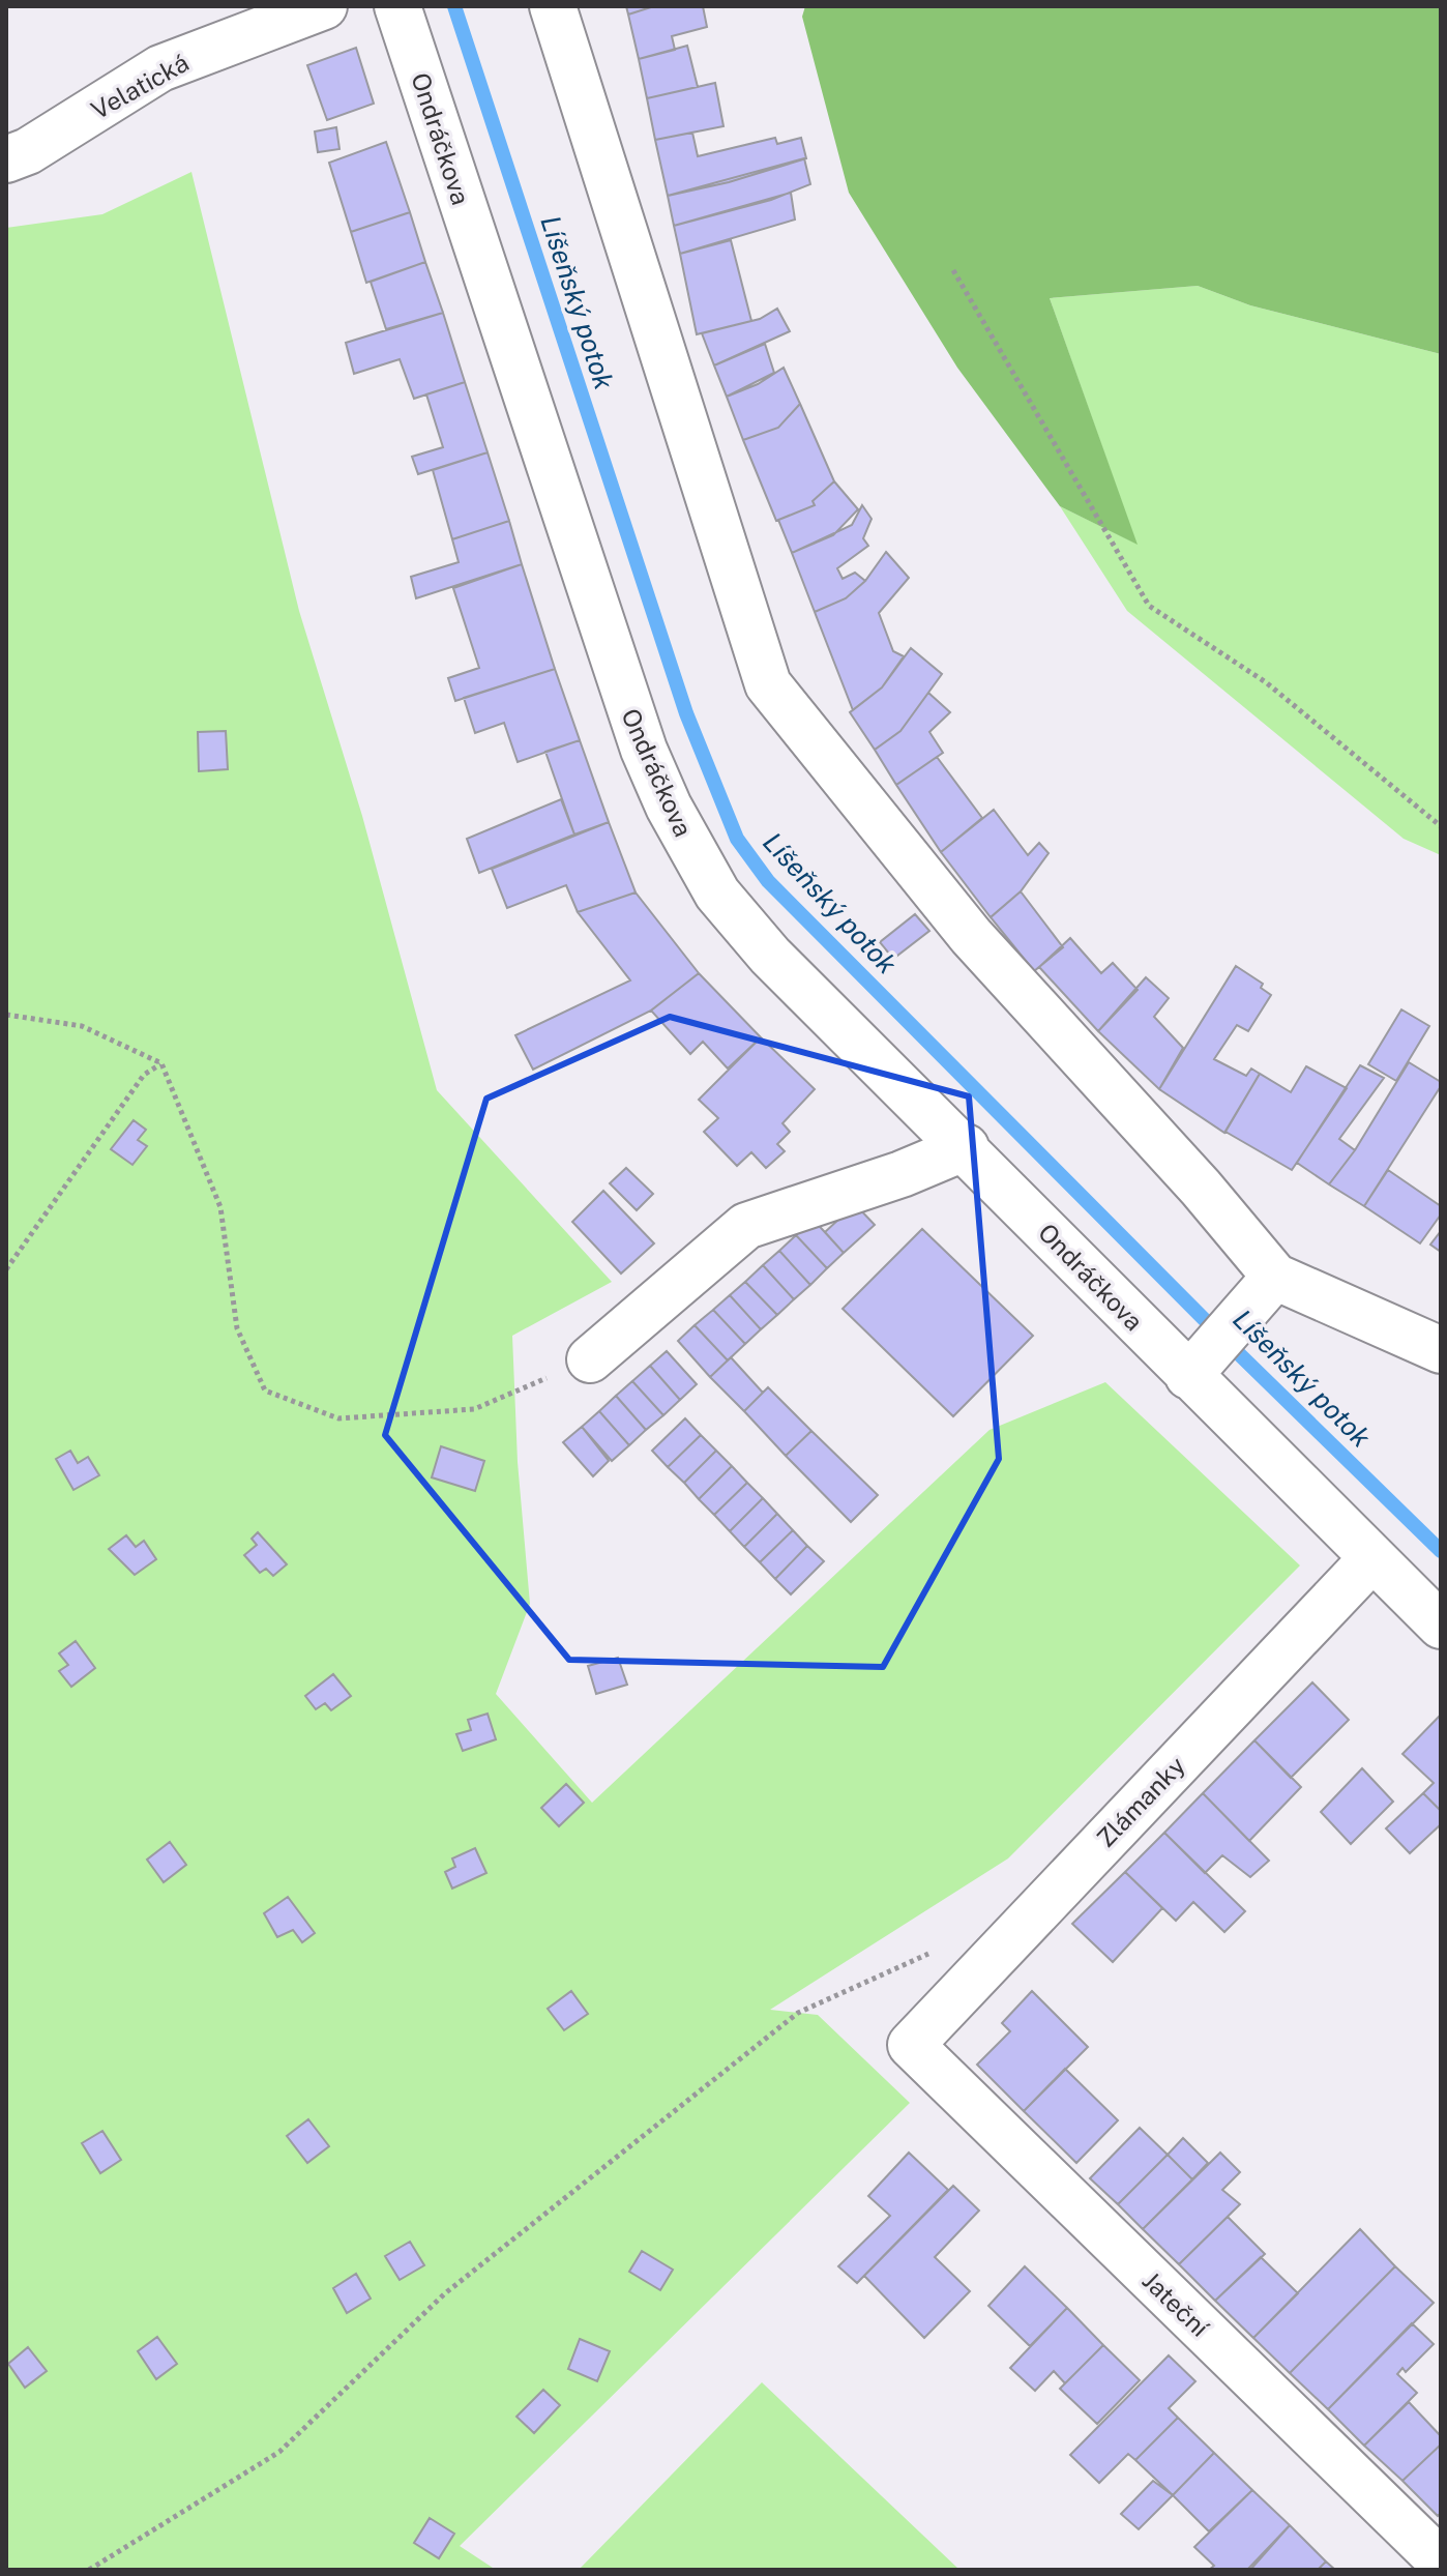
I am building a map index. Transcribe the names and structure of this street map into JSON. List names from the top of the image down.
{
  "streets": {
    "street": [
      "Velatická",
      "Ondráčkova",
      "Zlámanky",
      "Jateční"
    ]
  },
  "crossings": [
    ["Ondráčkova", "Zlámanky"],
    ["Zlámanky", "Jateční"]
  ],
  "water": ["Líšeňský potok"]
}
